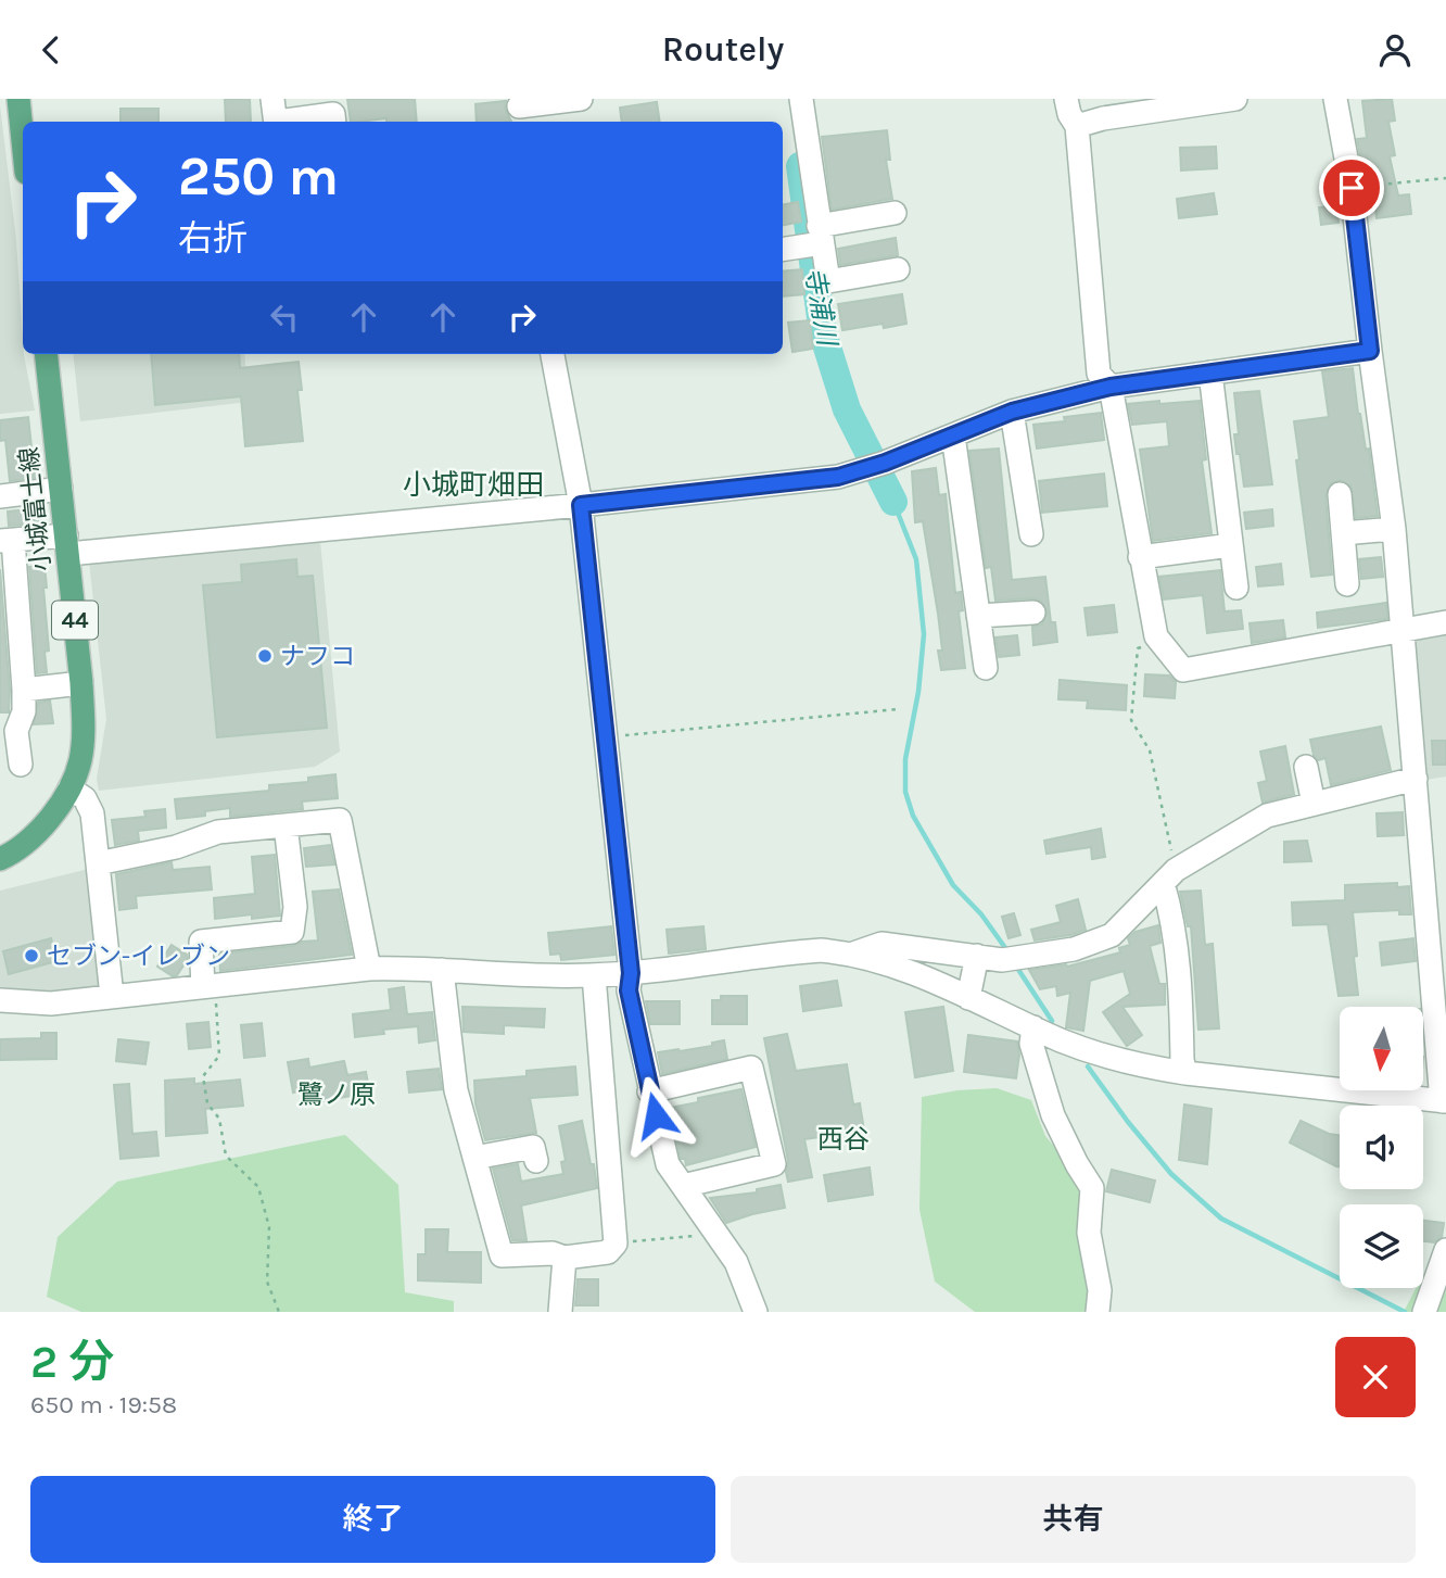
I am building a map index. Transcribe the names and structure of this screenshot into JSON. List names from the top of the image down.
{
  "streets": {
    "main road": ["小城富士線", "44"]
  },
  "districts": ["小城町畑田", "鷺ノ原", "西谷"],
  "water": ["寺浦川"],
  "places": ["ナフコ", "セブン-イレブン"],
  "north": "bottom",
  "page": {
    "header": "Routely",
    "turn": ["250 m", "右折"],
    "heading": ["2 分", "650 m · 19:58"],
    "buttons": ["終了", "共有"]
  }
}
